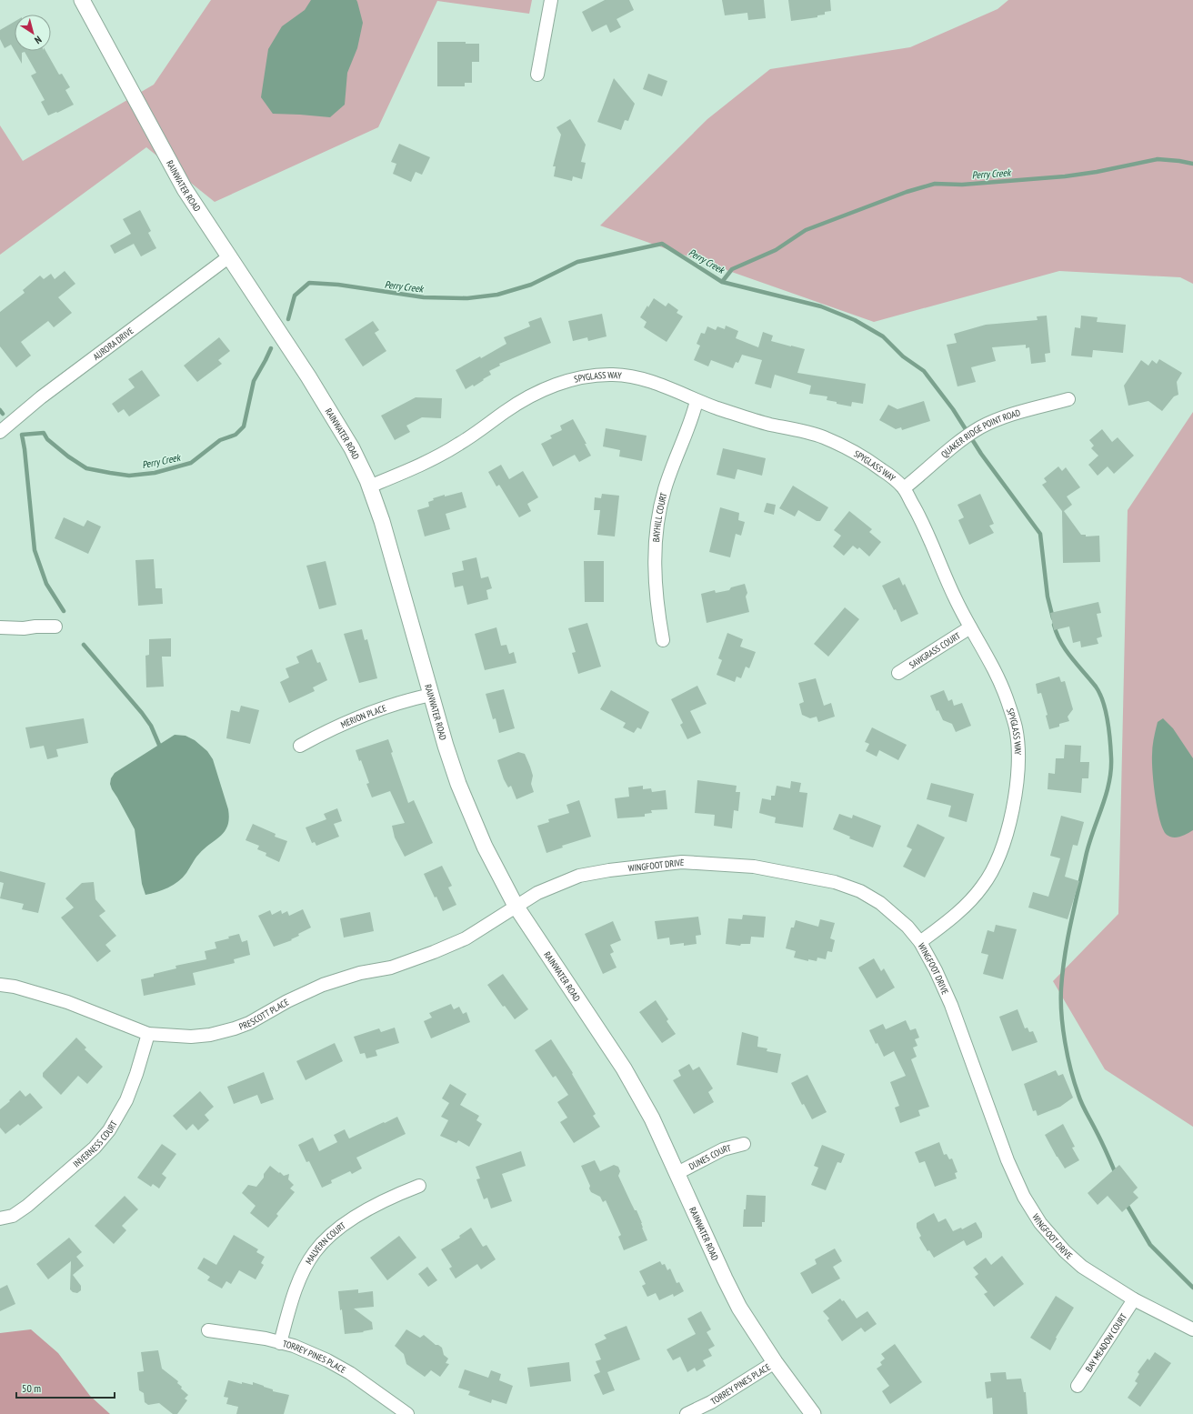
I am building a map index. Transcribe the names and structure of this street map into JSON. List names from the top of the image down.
{
  "streets": {
    "street": [
      "RAINWATER ROAD",
      "AURORA DRIVE",
      "SPYGLASS WAY",
      "QUAKER RIDGE POINT ROAD",
      "BAYHILL COURT",
      "SAWGRASS COURT",
      "MERION PLACE",
      "WINGFOOT DRIVE",
      "PRESCOTT PLACE",
      "INVERNESS COURT",
      "DUNES COURT",
      "MALVERN COURT",
      "BAY MEADOW COURT",
      "TORREY PINES PLACE"
    ]
  },
  "crossings": [
    ["RAINWATER ROAD", "AURORA DRIVE"],
    ["RAINWATER ROAD", "SPYGLASS WAY"],
    ["RAINWATER ROAD", "MERION PLACE"],
    ["RAINWATER ROAD", "WINGFOOT DRIVE"],
    ["RAINWATER ROAD", "PRESCOTT PLACE"],
    ["RAINWATER ROAD", "DUNES COURT"],
    ["RAINWATER ROAD", "TORREY PINES PLACE"],
    ["SPYGLASS WAY", "QUAKER RIDGE POINT ROAD"],
    ["SPYGLASS WAY", "BAYHILL COURT"],
    ["SPYGLASS WAY", "SAWGRASS COURT"],
    ["SPYGLASS WAY", "WINGFOOT DRIVE"],
    ["WINGFOOT DRIVE", "PRESCOTT PLACE"],
    ["WINGFOOT DRIVE", "BAY MEADOW COURT"],
    ["PRESCOTT PLACE", "INVERNESS COURT"],
    ["MALVERN COURT", "TORREY PINES PLACE"]
  ],
  "water": ["Perry Creek"],
  "scale_bar": "50 m",
  "north": "bottom right"
}
